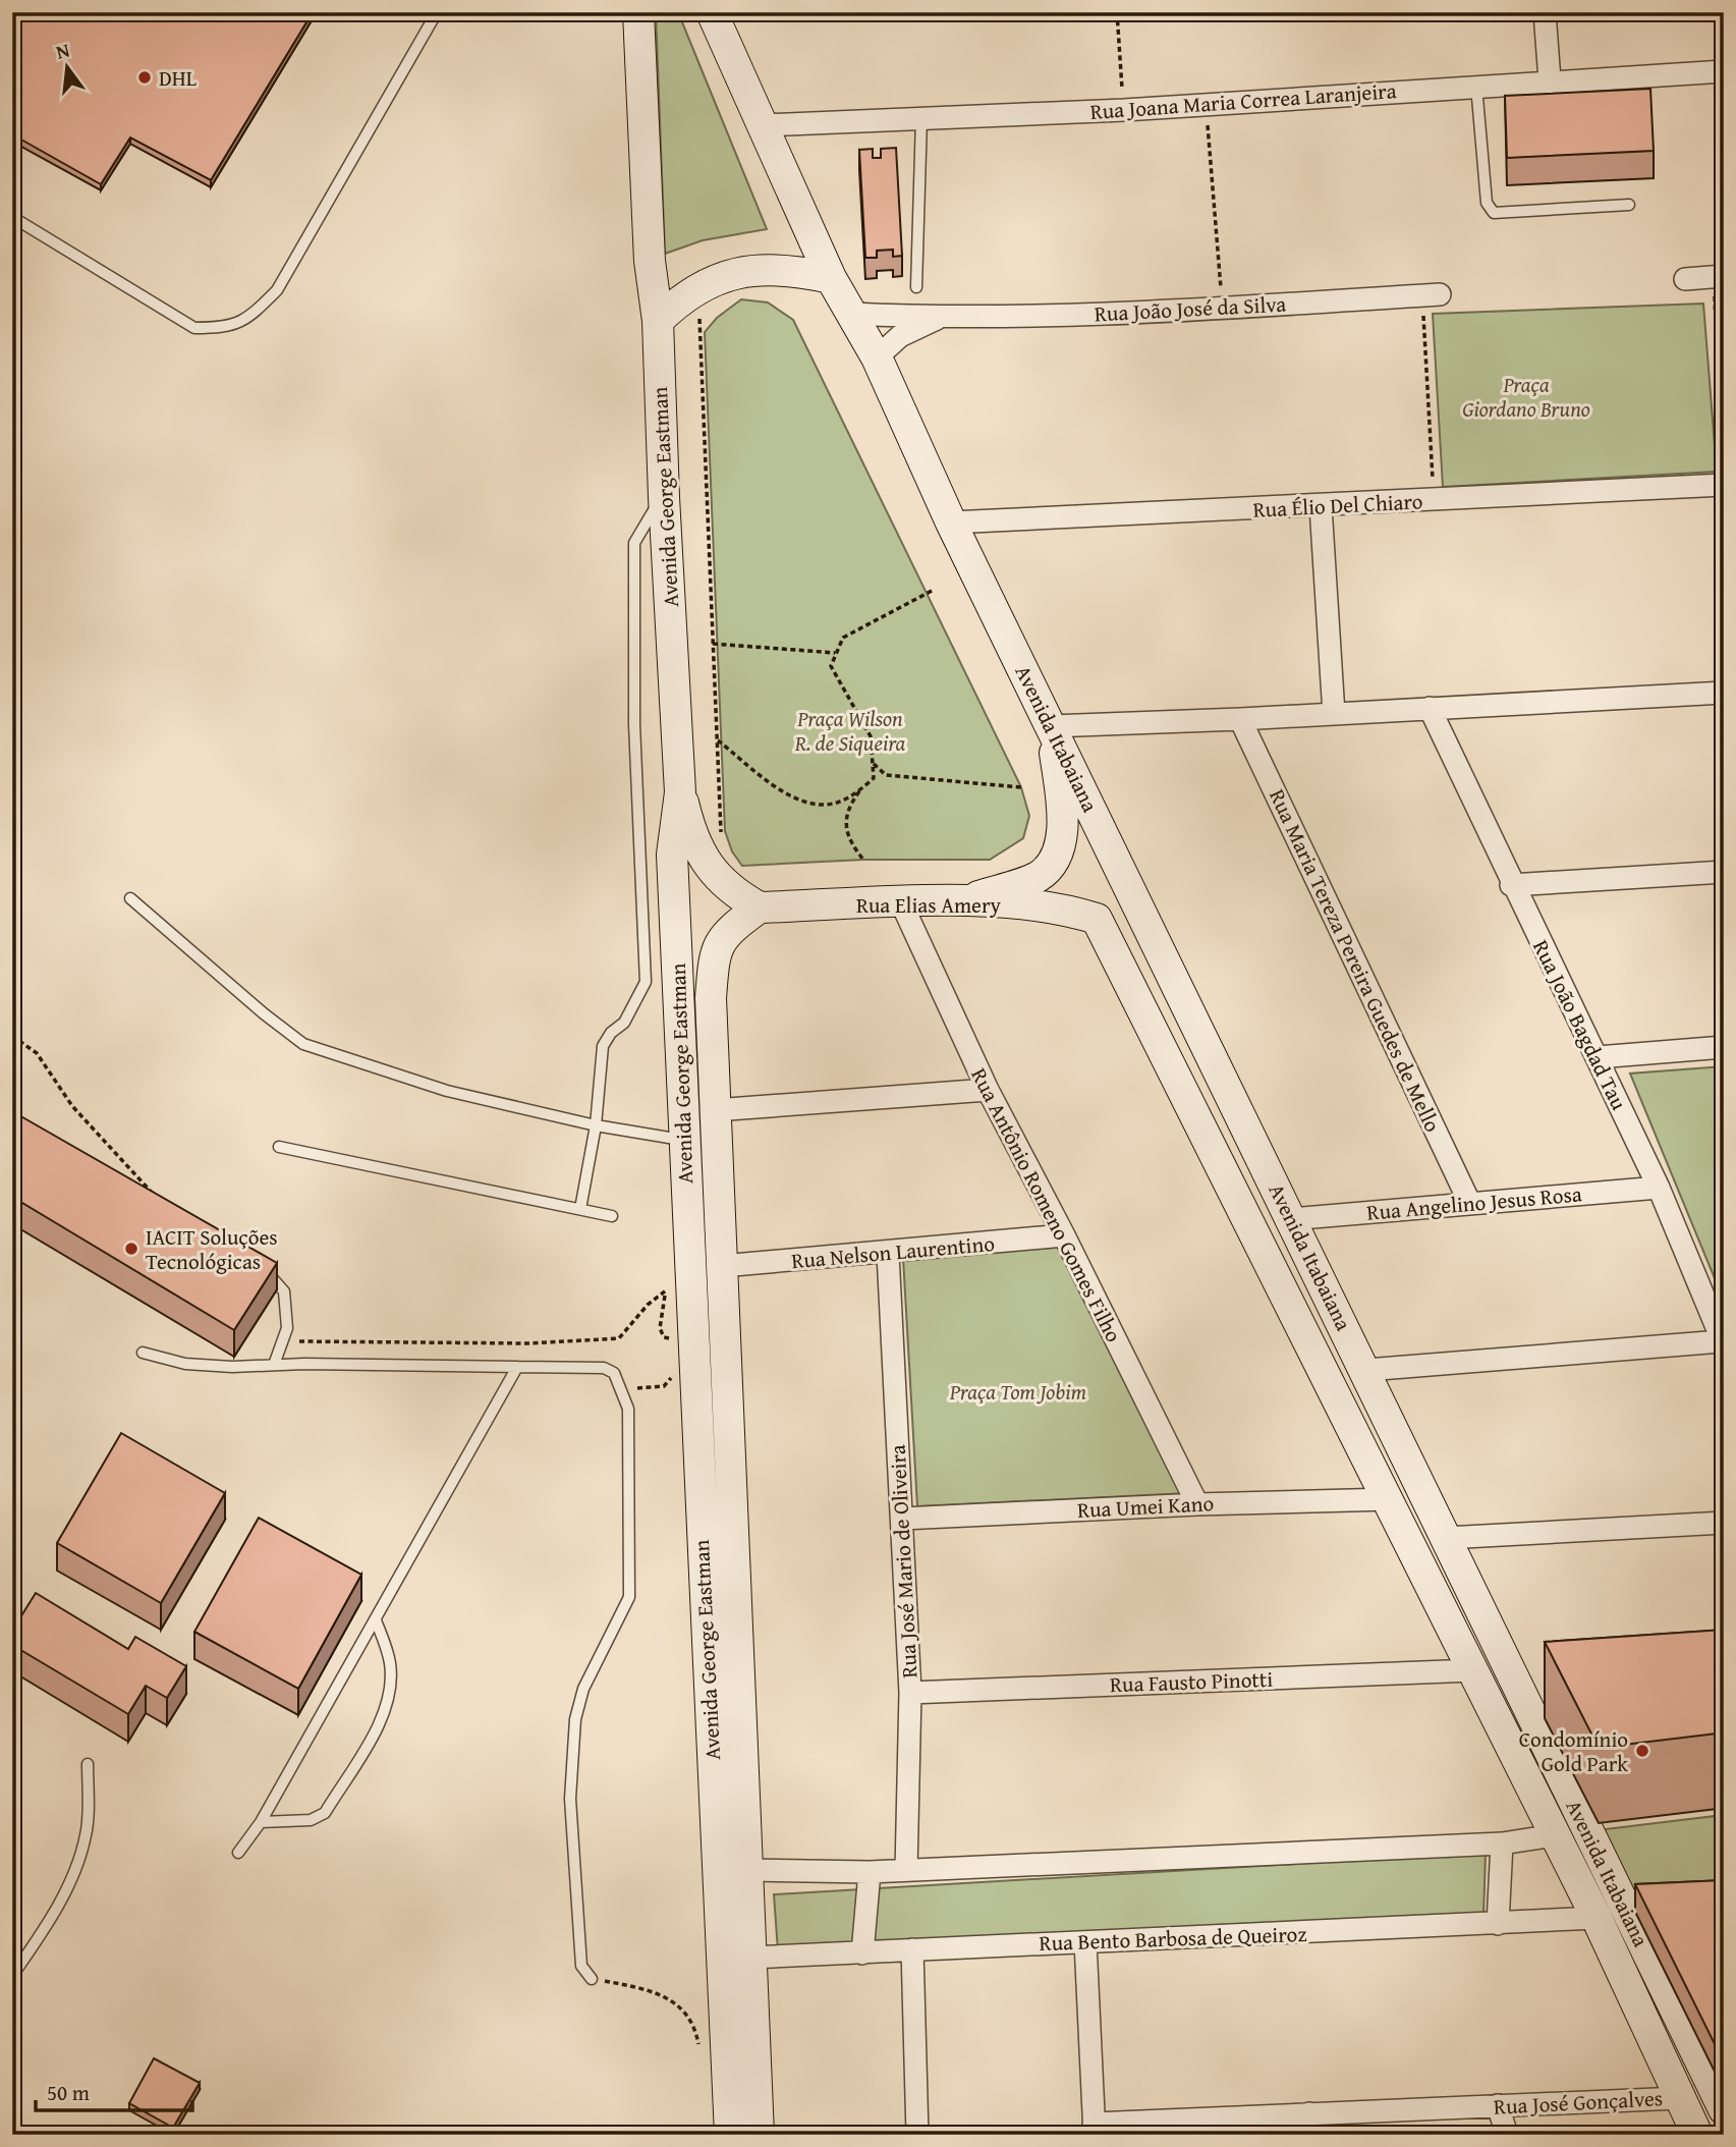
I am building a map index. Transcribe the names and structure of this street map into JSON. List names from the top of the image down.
{
  "streets": {
    "main road": ["Avenida George Eastman", "Avenida Itabaiana", "Rua Elias Amery"],
    "street": [
      "Rua Joana Maria Correa Laranjeira",
      "Rua João José da Silva",
      "Rua Élio Del Chiaro",
      "Rua Maria Tereza Pereira Guedes de Mello",
      "Rua João Bagdad Tau",
      "Rua Angelino Jesus Rosa",
      "Rua Antônio Romeno Gomes Filho",
      "Rua Nelson Laurentino",
      "Rua Umei Kano",
      "Rua José Mario de Oliveira",
      "Rua Fausto Pinotti",
      "Rua Bento Barbosa de Queiroz",
      "Rua José Gonçalves"
    ]
  },
  "crossings": [
    ["Rua João José da Silva", "Avenida Itabaiana"],
    ["Avenida George Eastman", "Rua Elias Amery"],
    ["Avenida George Eastman", "Rua Nelson Laurentino"],
    ["Avenida George Eastman", "Rua Bento Barbosa de Queiroz"],
    ["Rua Élio Del Chiaro", "Avenida Itabaiana"],
    ["Avenida Itabaiana", "Rua Elias Amery"],
    ["Avenida Itabaiana", "Rua Angelino Jesus Rosa"],
    ["Avenida Itabaiana", "Rua Umei Kano"],
    ["Avenida Itabaiana", "Rua Fausto Pinotti"],
    ["Avenida Itabaiana", "Rua Bento Barbosa de Queiroz"],
    ["Avenida Itabaiana", "Rua José Gonçalves"],
    ["Rua Elias Amery", "Rua Antônio Romeno Gomes Filho"],
    ["Rua Maria Tereza Pereira Guedes de Mello", "Rua Angelino Jesus Rosa"],
    ["Rua João Bagdad Tau", "Rua Angelino Jesus Rosa"],
    ["Rua Antônio Romeno Gomes Filho", "Rua Nelson Laurentino"],
    ["Rua Antônio Romeno Gomes Filho", "Rua Umei Kano"],
    ["Rua Nelson Laurentino", "Rua José Mario de Oliveira"],
    ["Rua Umei Kano", "Rua José Mario de Oliveira"],
    ["Rua José Mario de Oliveira", "Rua Fausto Pinotti"]
  ],
  "parks": ["Praça Giordano Bruno", "Praça Wilson R. de Siqueira", "Praça Tom Jobim"],
  "places": ["DHL", "IACIT Soluções Tecnológicas", "Condomínio Gold Park"],
  "scale_bar": "50 m",
  "north": "top"
}
